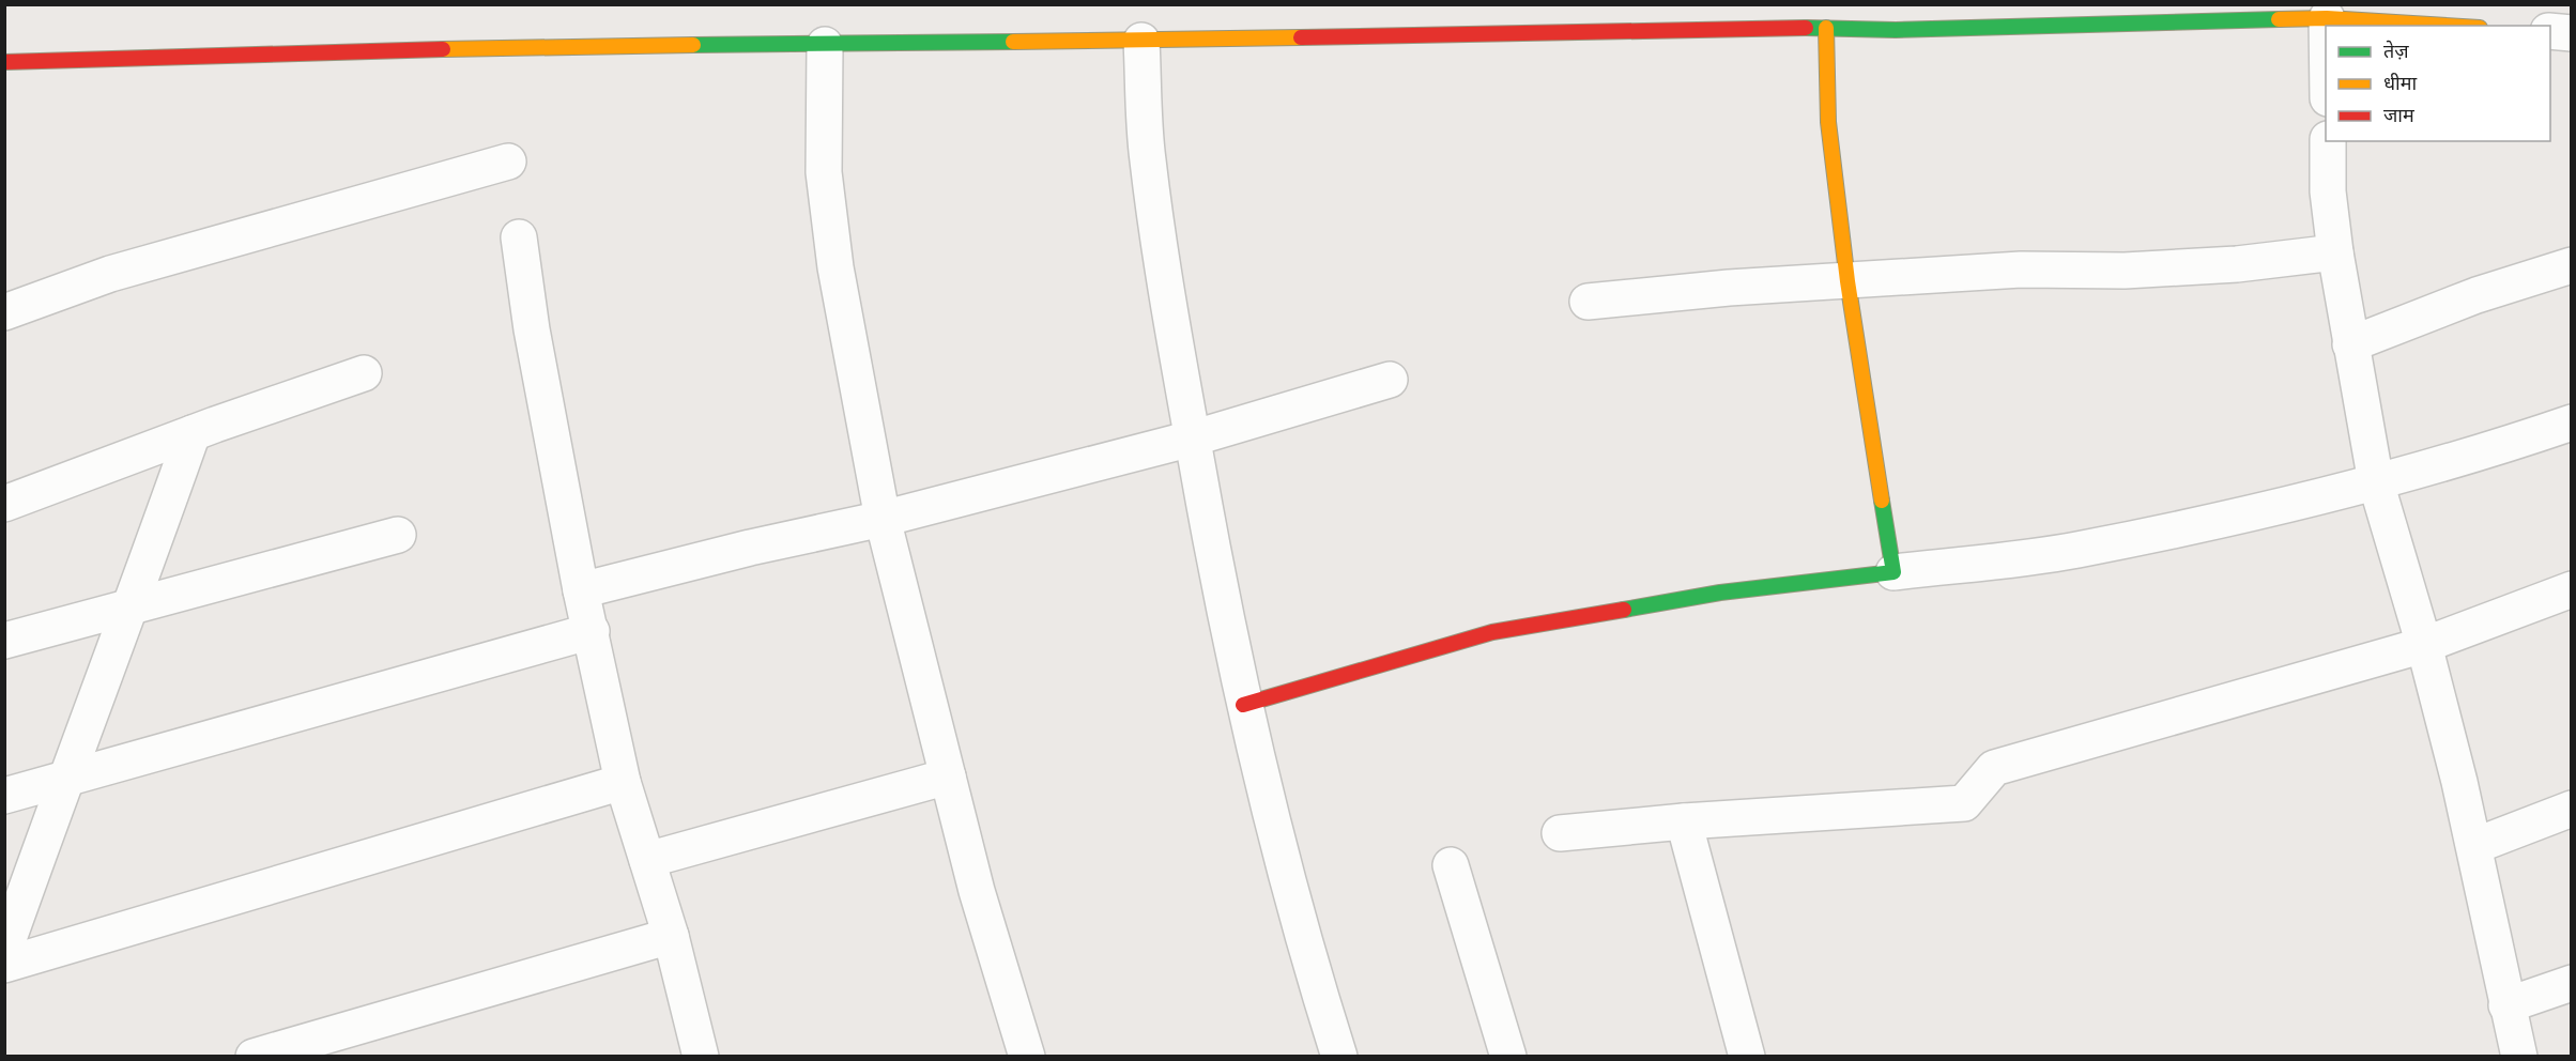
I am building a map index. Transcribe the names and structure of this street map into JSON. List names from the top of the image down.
{
  "legend": ["तेज़", "धीमा", "जाम"]
}
